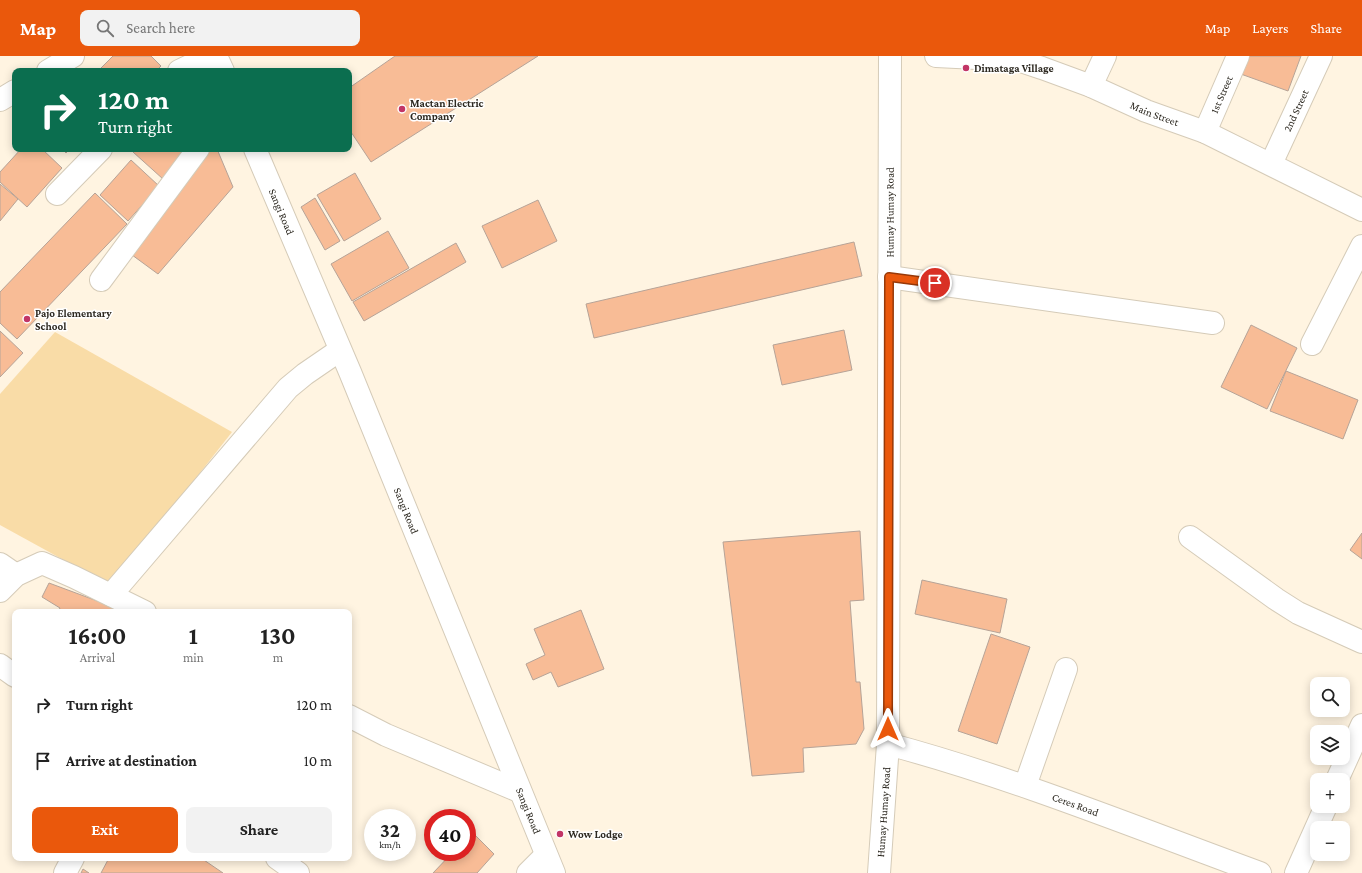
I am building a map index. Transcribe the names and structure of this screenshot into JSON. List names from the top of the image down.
{
  "streets": {
    "street": [
      "1st Street",
      "2nd Street",
      "Main Street",
      "Sangi Road",
      "Humay Humay Road",
      "Ceres Road"
    ]
  },
  "crossings": [
    ["1st Street", "Main Street"],
    ["2nd Street", "Main Street"],
    ["Humay Humay Road", "Ceres Road"]
  ],
  "places": [
    "Dimataga Village",
    "Mactan Electric Company",
    "Pajo Elementary School",
    "Wow Lodge"
  ],
  "page": {
    "header": "Map",
    "search": "Search here",
    "nav": ["Map", "Layers", "Share"],
    "turn": ["120 m", "Turn right"],
    "eta": [
      "16:00",
      "Arrival",
      "1",
      "min",
      "130",
      "m"
    ],
    "map_buttons": ["+", "−"],
    "list": [
      {
        "name": "Turn right",
        "value": "120 m"
      },
      {
        "name": "Arrive at destination",
        "value": "10 m"
      }
    ],
    "buttons": ["Exit", "Share"],
    "speed": "32 km/h",
    "limit": "40"
  }
}
